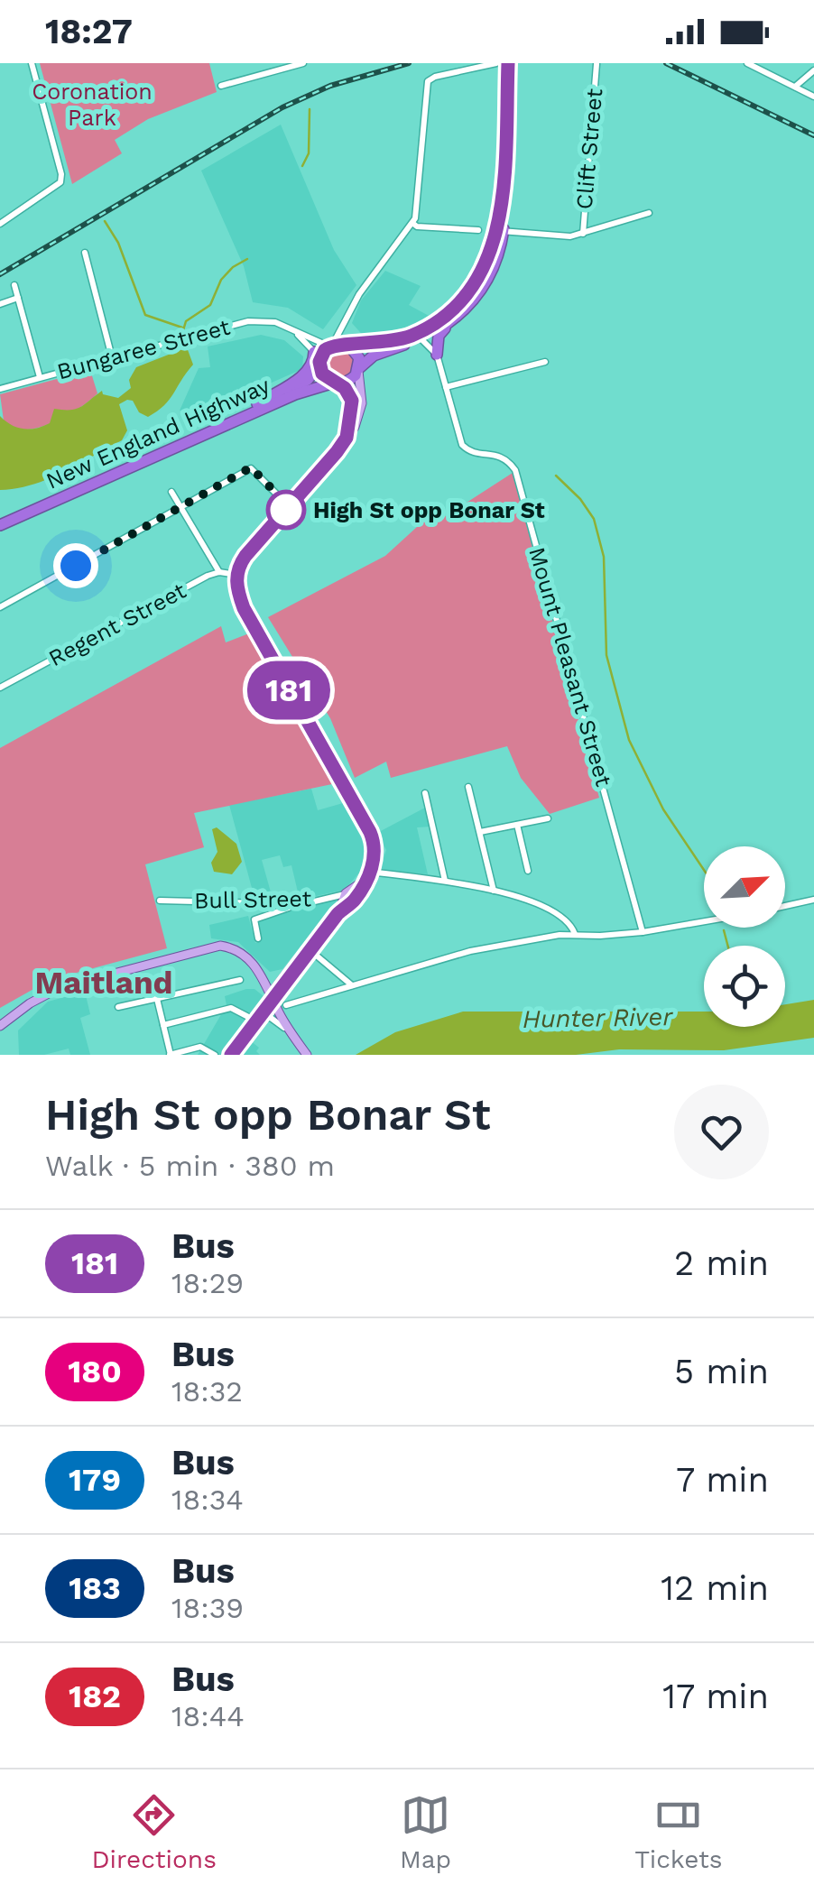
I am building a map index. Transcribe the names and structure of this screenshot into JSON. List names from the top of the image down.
{
  "streets": {
    "highway": ["New England Highway"],
    "street": [
      "Clift Street",
      "Bungaree Street",
      "Regent Street",
      "Mount Pleasant Street",
      "Bull Street"
    ]
  },
  "crossings": [
    ["Bungaree Street", "New England Highway"]
  ],
  "districts": ["Maitland"],
  "water": ["Hunter River"],
  "parks": ["Coronation Park"],
  "places": ["High St opp Bonar St"],
  "lines": ["bus line 181"],
  "north": "top right",
  "page": {
    "status": "18:27",
    "on_map": "181",
    "heading": ["High St opp Bonar St", "Walk · 5 min · 380 m"],
    "list": [
      {
        "mark": "181",
        "name": "Bus",
        "note": "18:29",
        "value": "2 min"
      },
      {
        "mark": "180",
        "name": "Bus",
        "note": "18:32",
        "value": "5 min"
      },
      {
        "mark": "179",
        "name": "Bus",
        "note": "18:34",
        "value": "7 min"
      },
      {
        "mark": "183",
        "name": "Bus",
        "note": "18:39",
        "value": "12 min"
      },
      {
        "mark": "182",
        "name": "Bus",
        "note": "18:44",
        "value": "17 min"
      }
    ],
    "tabs": ["Directions", "Map", "Tickets"]
  }
}
